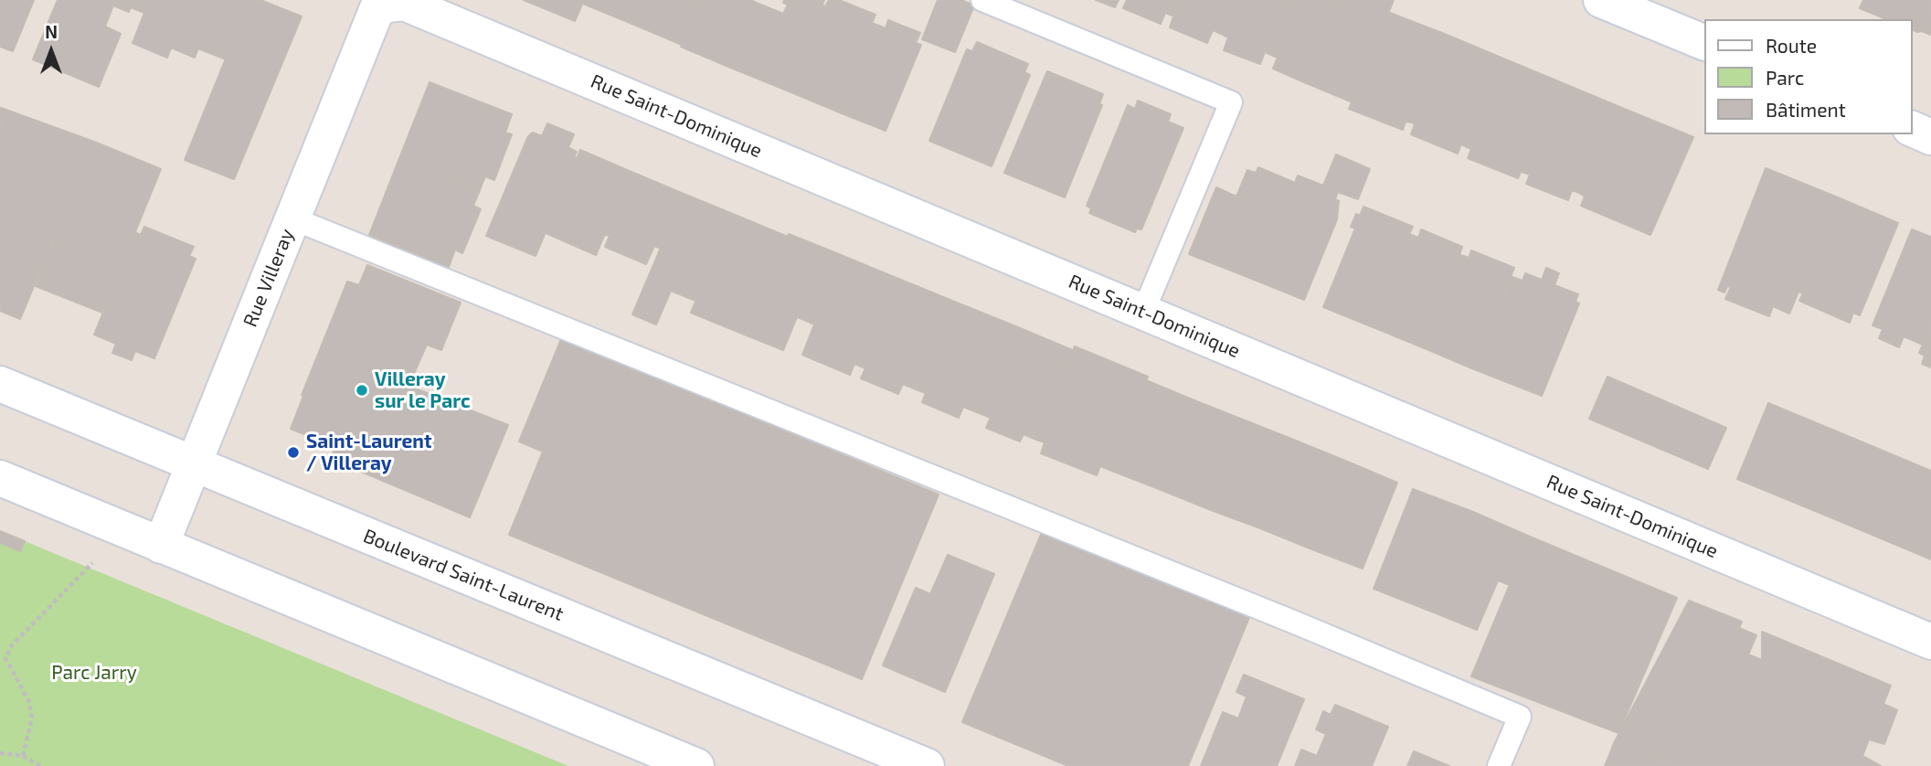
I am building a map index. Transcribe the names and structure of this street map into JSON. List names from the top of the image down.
{
  "streets": {
    "street": ["Rue Saint-Dominique", "Rue Villeray", "Boulevard Saint-Laurent"]
  },
  "crossings": [
    ["Rue Saint-Dominique", "Rue Villeray"],
    ["Rue Villeray", "Boulevard Saint-Laurent"]
  ],
  "parks": ["Parc Jarry"],
  "places": ["Villeray sur le Parc", "Saint-Laurent / Villeray"],
  "legend": ["Route", "Parc", "Bâtiment"],
  "north": "top"
}
